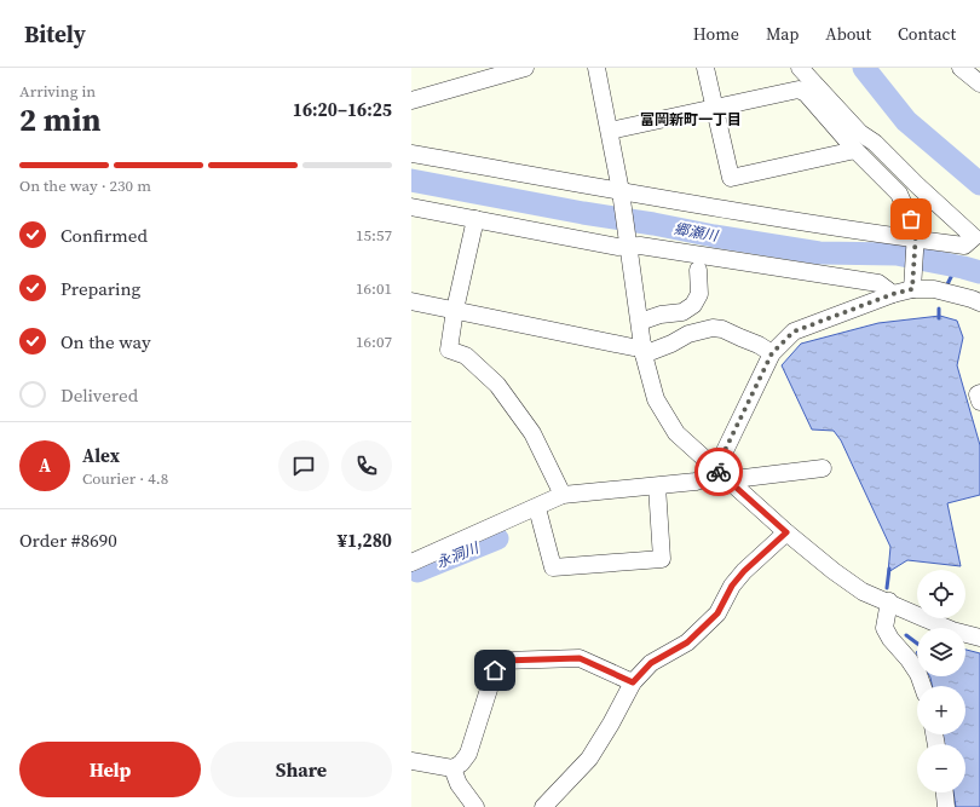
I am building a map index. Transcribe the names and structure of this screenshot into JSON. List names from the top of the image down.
{
  "districts": ["富岡新町一丁目"],
  "water": ["郷瀬川", "永洞川"],
  "page": {
    "header": "Bitely",
    "nav": [
      "Home",
      "Map",
      "About",
      "Contact"
    ],
    "heading": ["2 min", "Arriving in", "16:20–16:25"],
    "panel": [
      "Alex",
      "Courier · 4.8",
      "Order #8690",
      "¥1,280"
    ],
    "bar": "On the way · 230 m",
    "list": [
      ["Confirmed", "15:57"],
      ["Preparing", "16:01"],
      ["On the way", "16:07"],
      "Delivered"
    ],
    "round": "A",
    "map_buttons": ["+", "−"],
    "buttons": ["Help", "Share"]
  }
}
